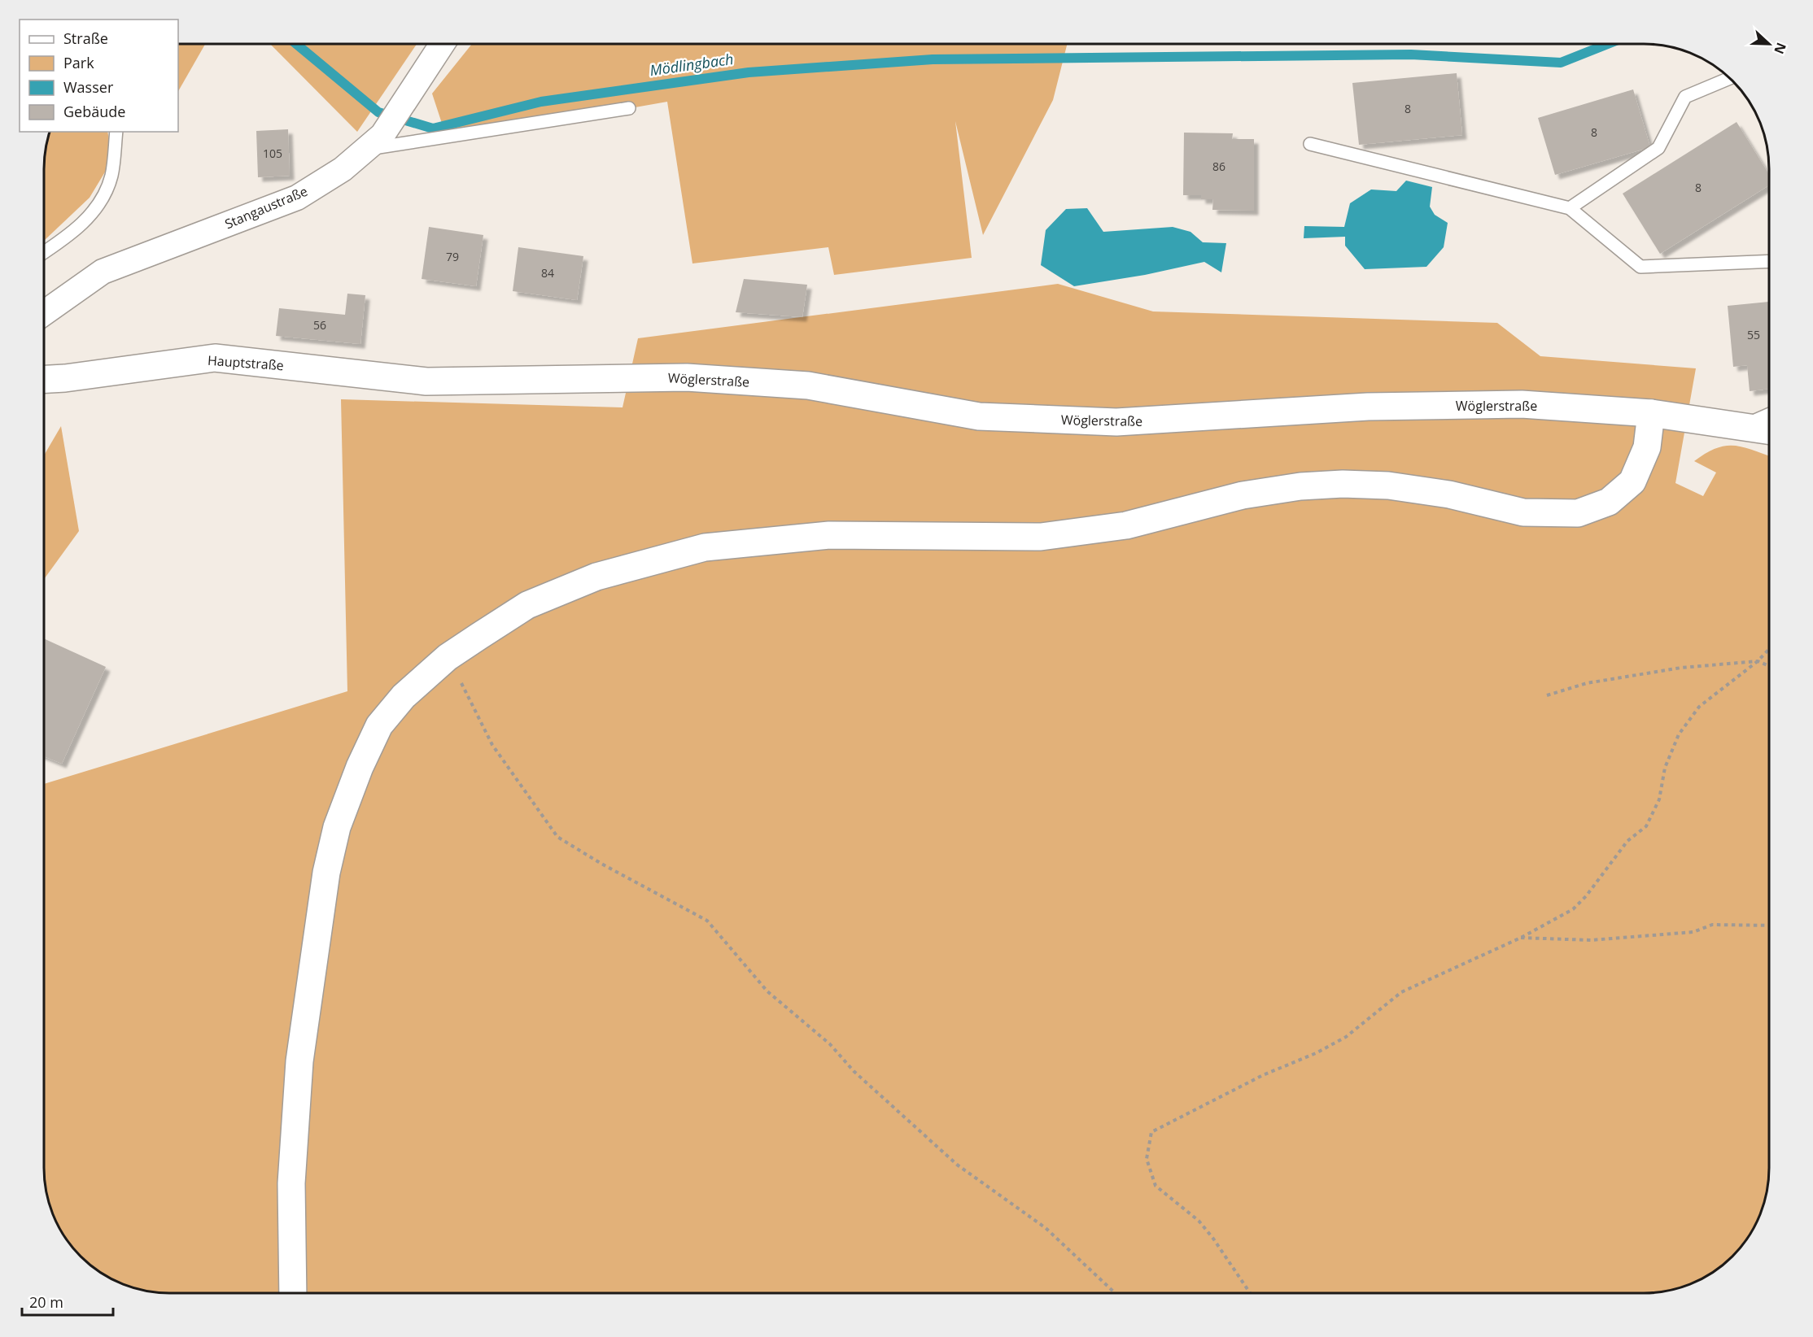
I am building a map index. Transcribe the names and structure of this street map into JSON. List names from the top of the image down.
{
  "streets": {
    "main road": ["Hauptstraße", "Wöglerstraße"],
    "street": ["Stangaustraße"]
  },
  "crossings": [
    ["Hauptstraße", "Wöglerstraße"]
  ],
  "water": ["Mödlingbach"],
  "house_numbers": [
    "8",
    "8",
    "105",
    "86",
    "8",
    "79",
    "84",
    "56",
    "55"
  ],
  "legend": [
    "Straße",
    "Park",
    "Wasser",
    "Gebäude"
  ],
  "scale_bar": "20 m",
  "north": "right"
}
